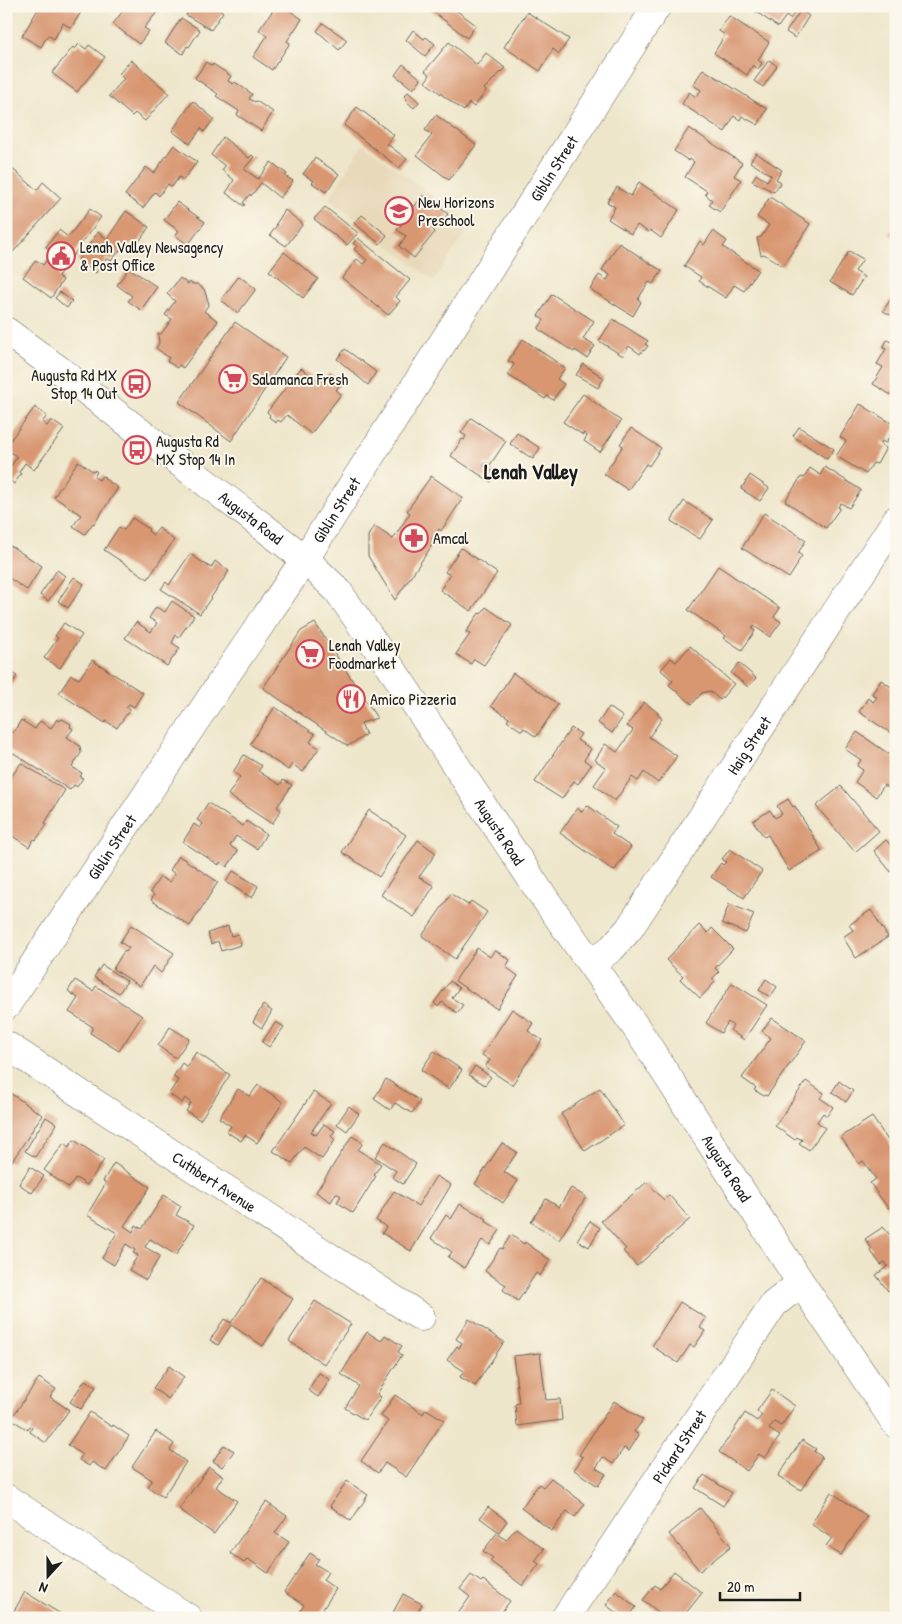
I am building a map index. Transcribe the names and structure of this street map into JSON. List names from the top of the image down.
{
  "streets": {
    "street": [
      "Giblin Street",
      "Augusta Road",
      "Haig Street",
      "Cuthbert Avenue",
      "Pickard Street"
    ]
  },
  "crossings": [
    ["Giblin Street", "Augusta Road"],
    ["Augusta Road", "Haig Street"],
    ["Augusta Road", "Pickard Street"]
  ],
  "districts": ["Lenah Valley"],
  "places": {
    "school or university": ["New Horizons Preschool"],
    "public building": ["Lenah Valley Newsagency & Post Office"],
    "supermarket": ["Salamanca Fresh", "Lenah Valley Foodmarket"],
    "bus stop": ["Augusta Rd MX Stop 14 Out", "Augusta Rd MX Stop 14 In"],
    "pharmacy": ["Amcal"],
    "restaurant": ["Amico Pizzeria"]
  },
  "scale_bar": "20 m",
  "north": "bottom"
}
